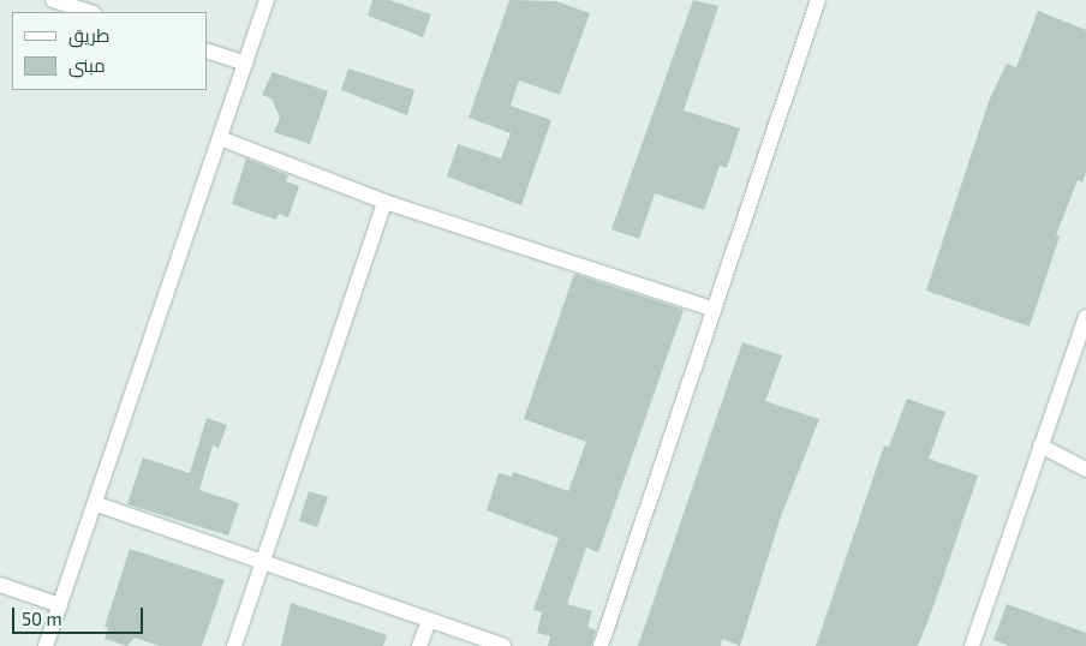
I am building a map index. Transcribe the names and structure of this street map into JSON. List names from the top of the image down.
{
  "legend": ["طريق", "مبنى"],
  "scale_bar": "50 m"
}
